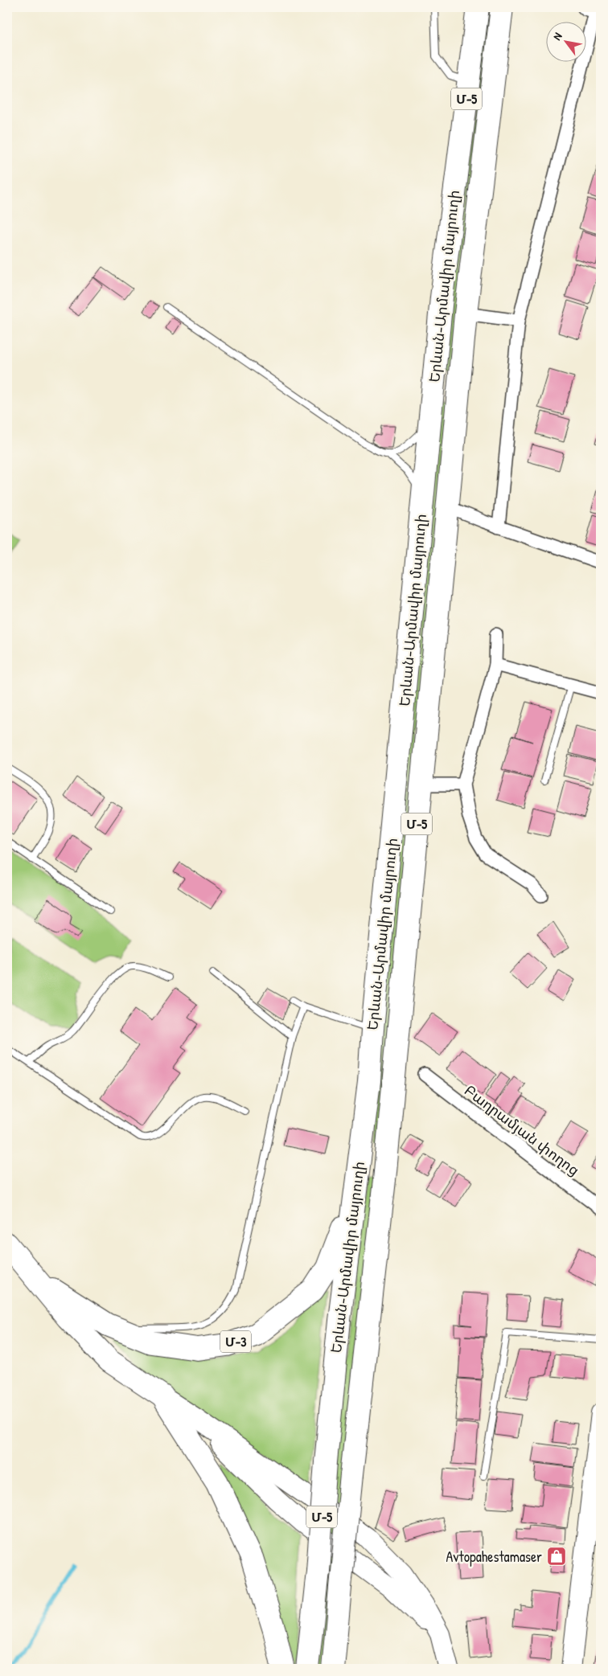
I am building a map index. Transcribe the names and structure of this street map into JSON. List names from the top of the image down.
{
  "streets": {
    "highway": ["Մ-5", "Երևան-Արմավիր մայրուղի", "Մ-3"],
    "street": ["Բաղրամյան փողոց"]
  },
  "crossings": [
    ["Երևան-Արմավիր մայրուղի", "Մ-3"]
  ],
  "places": {
    "shop": ["Avtopahestamaser"]
  },
  "north": "top left"
}
